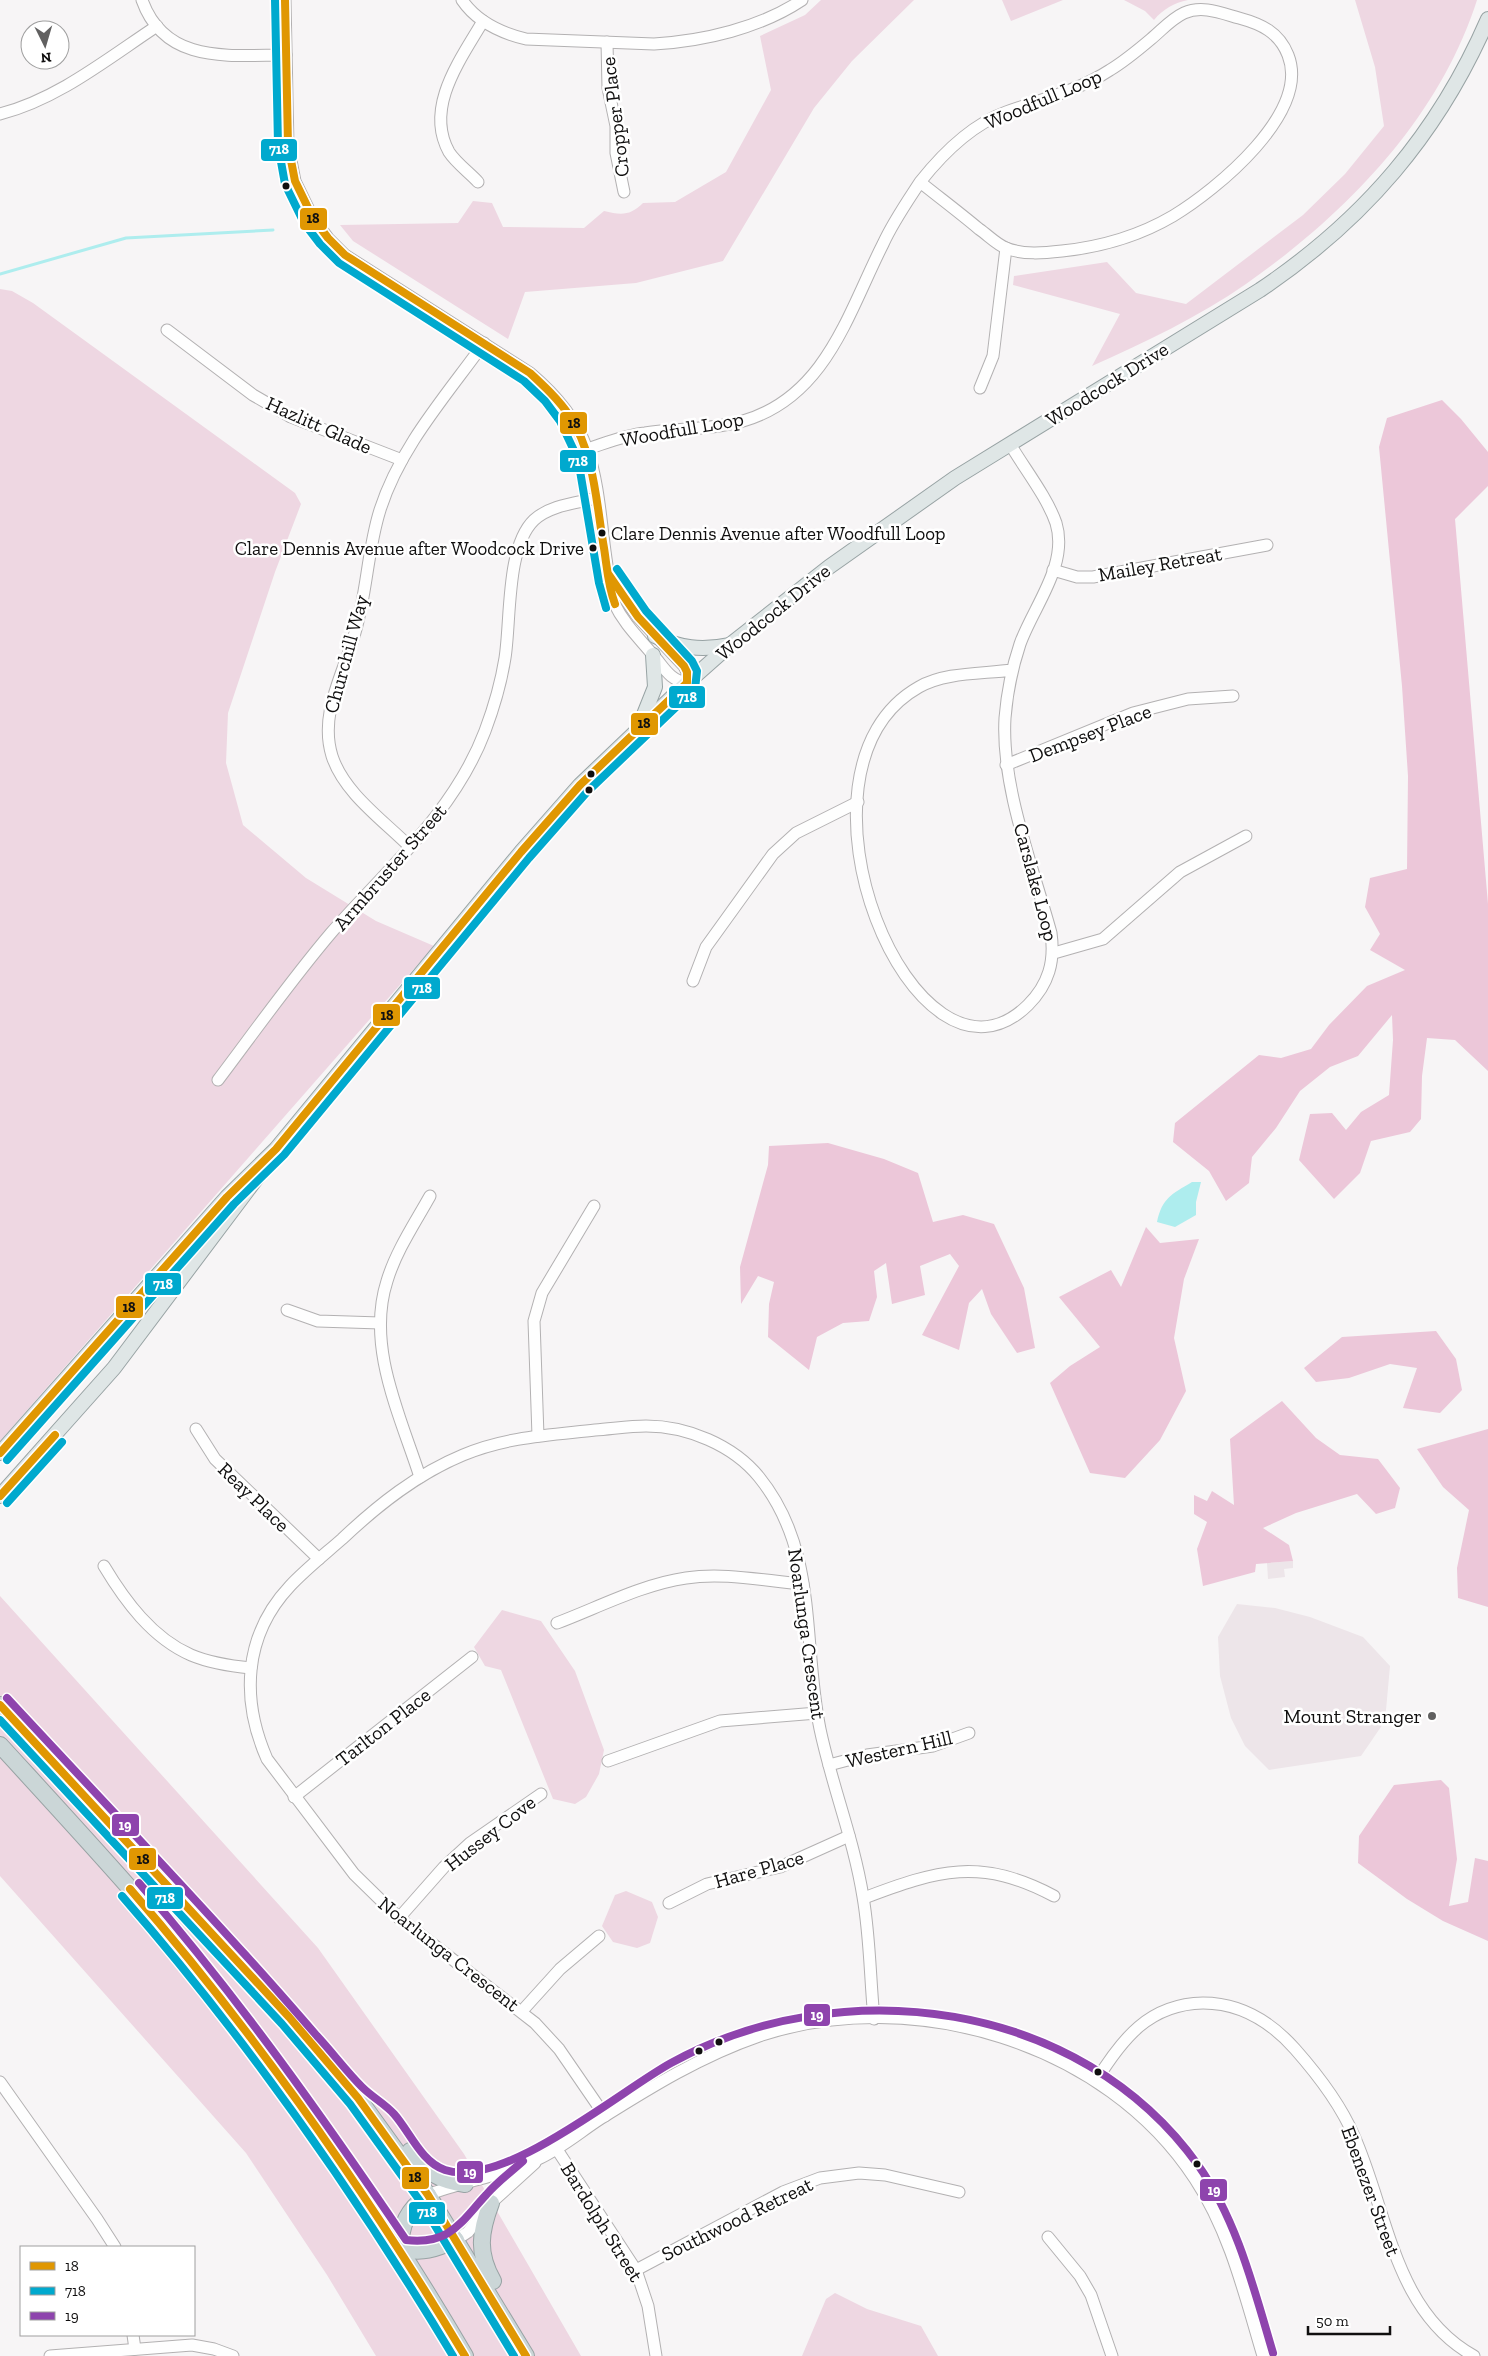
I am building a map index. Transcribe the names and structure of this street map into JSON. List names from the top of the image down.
{
  "streets": {
    "main road": ["Woodcock Drive"],
    "street": [
      "Woodfull Loop",
      "Cropper Place",
      "Hazlitt Glade",
      "Mailey Retreat",
      "Churchill Way",
      "Dempsey Place",
      "Armbruster Street",
      "Carslake Loop",
      "Reay Place",
      "Noarlunga Crescent",
      "Tarlton Place",
      "Western Hill",
      "Hussey Cove",
      "Hare Place",
      "Ebenezer Street",
      "Southwood Retreat",
      "Bardolph Street"
    ]
  },
  "crossings": [
    ["Woodcock Drive", "Carslake Loop"],
    ["Hazlitt Glade", "Churchill Way"],
    ["Mailey Retreat", "Carslake Loop"],
    ["Churchill Way", "Armbruster Street"],
    ["Dempsey Place", "Carslake Loop"],
    ["Reay Place", "Noarlunga Crescent"],
    ["Noarlunga Crescent", "Tarlton Place"],
    ["Noarlunga Crescent", "Western Hill"],
    ["Noarlunga Crescent", "Hussey Cove"],
    ["Noarlunga Crescent", "Hare Place"],
    ["Southwood Retreat", "Bardolph Street"]
  ],
  "places": ["Clare Dennis Avenue after Woodfull Loop", "Clare Dennis Avenue after Woodcock Drive", "Mount Stranger"],
  "lines": ["transit line 18", "transit line 718", "transit line 19"],
  "legend": ["18", "718", "19"],
  "scale_bar": "50 m",
  "north": "bottom"
}
